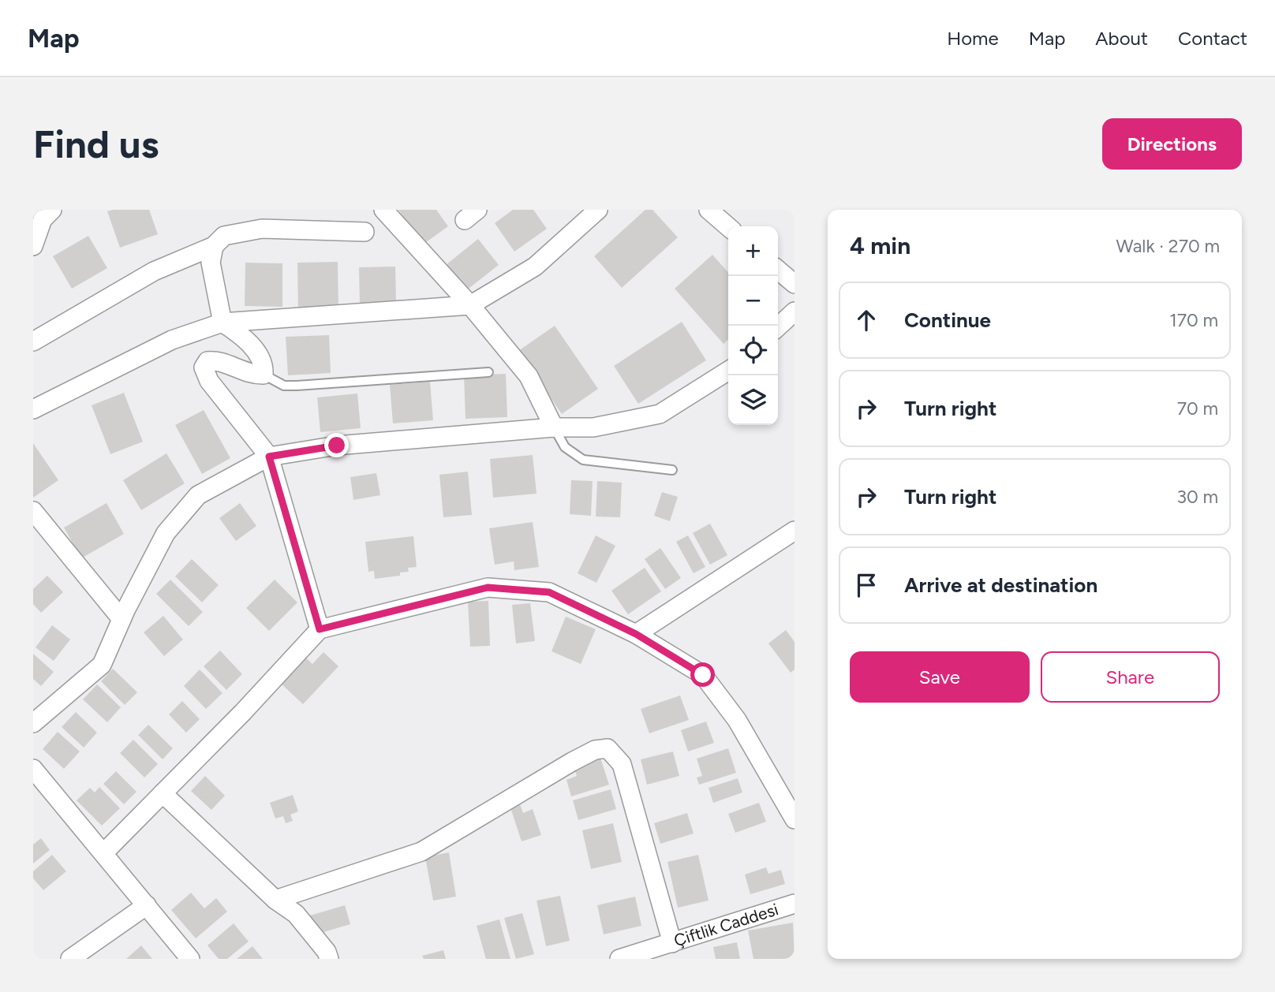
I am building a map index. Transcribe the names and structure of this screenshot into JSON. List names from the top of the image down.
{
  "streets": {
    "street": ["Çiftlik Caddesi"]
  },
  "page": {
    "header": "Map",
    "nav": [
      "Home",
      "Map",
      "About",
      "Contact"
    ],
    "buttons": [
      "Directions",
      ["Save", "Share"]
    ],
    "title": "Find us",
    "heading": ["4 min", "Walk · 270 m"],
    "map_buttons": ["+", "−"],
    "list": [
      ["Continue", "170 m"],
      ["Turn right", "70 m"],
      ["Turn right", "30 m"],
      "Arrive at destination"
    ]
  }
}
